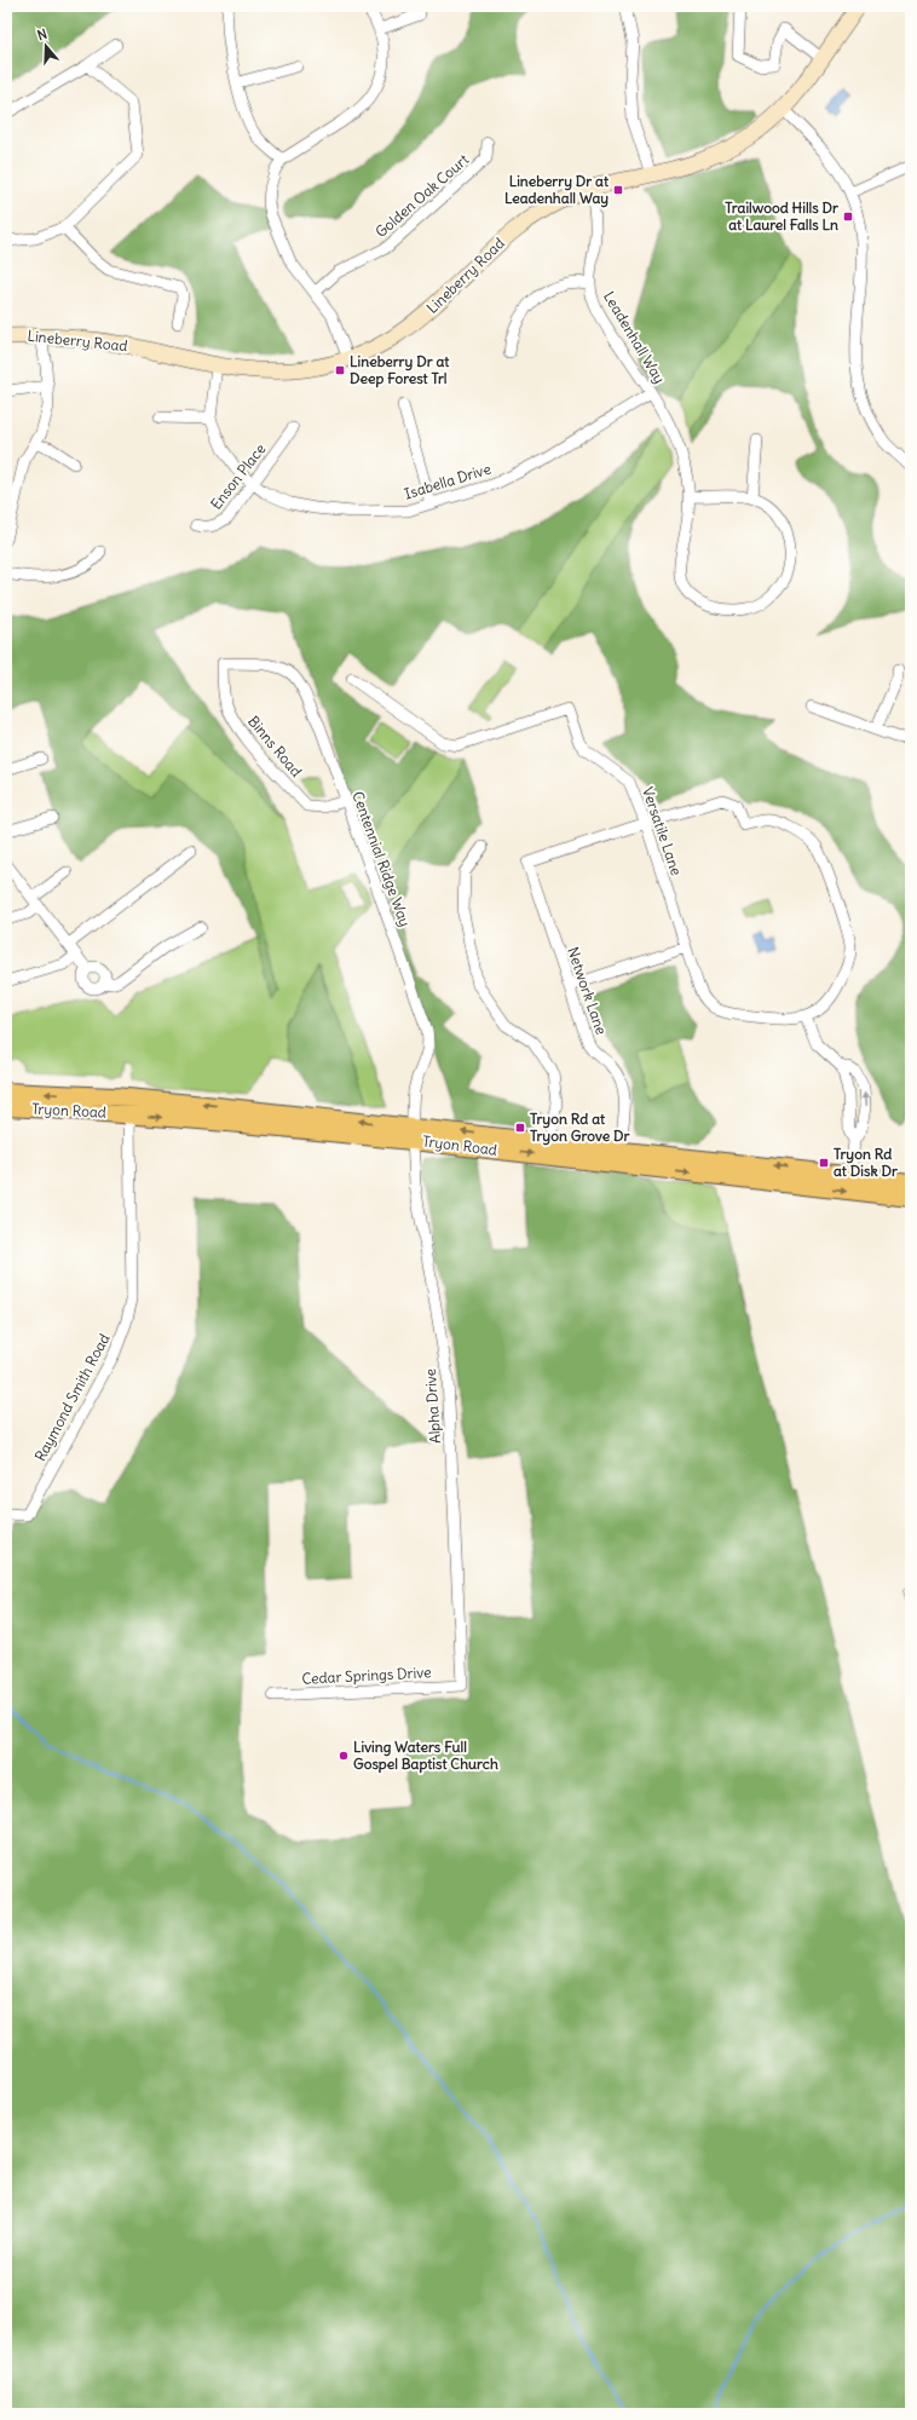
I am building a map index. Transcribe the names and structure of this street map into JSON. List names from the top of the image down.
{
  "streets": {
    "main road": ["Tryon Road"],
    "street": [
      "Golden Oak Court",
      "Lineberry Road",
      "Leadenhall Way",
      "Enson Place",
      "Isabella Drive",
      "Binns Road",
      "Versatile Lane",
      "Centennial Ridge Way",
      "Network Lane",
      "Raymond Smith Road",
      "Alpha Drive",
      "Cedar Springs Drive"
    ]
  },
  "crossings": [
    ["Lineberry Road", "Leadenhall Way"],
    ["Lineberry Road", "Isabella Drive"],
    ["Leadenhall Way", "Isabella Drive"],
    ["Enson Place", "Isabella Drive"],
    ["Binns Road", "Centennial Ridge Way"],
    ["Versatile Lane", "Network Lane"],
    ["Centennial Ridge Way", "Tryon Road"],
    ["Centennial Ridge Way", "Alpha Drive"],
    ["Network Lane", "Tryon Road"],
    ["Tryon Road", "Raymond Smith Road"],
    ["Tryon Road", "Alpha Drive"],
    ["Alpha Drive", "Cedar Springs Drive"]
  ],
  "places": {
    "transit": [
      "Lineberry Dr at Leadenhall Way",
      "Trailwood Hills Dr at Laurel Falls Ln",
      "Lineberry Dr at Deep Forest Trl",
      "Tryon Rd at Tryon Grove Dr",
      "Tryon Rd at Disk Dr"
    ],
    "other": ["Living Waters Full Gospel Baptist Church"]
  },
  "north": "top"
}
